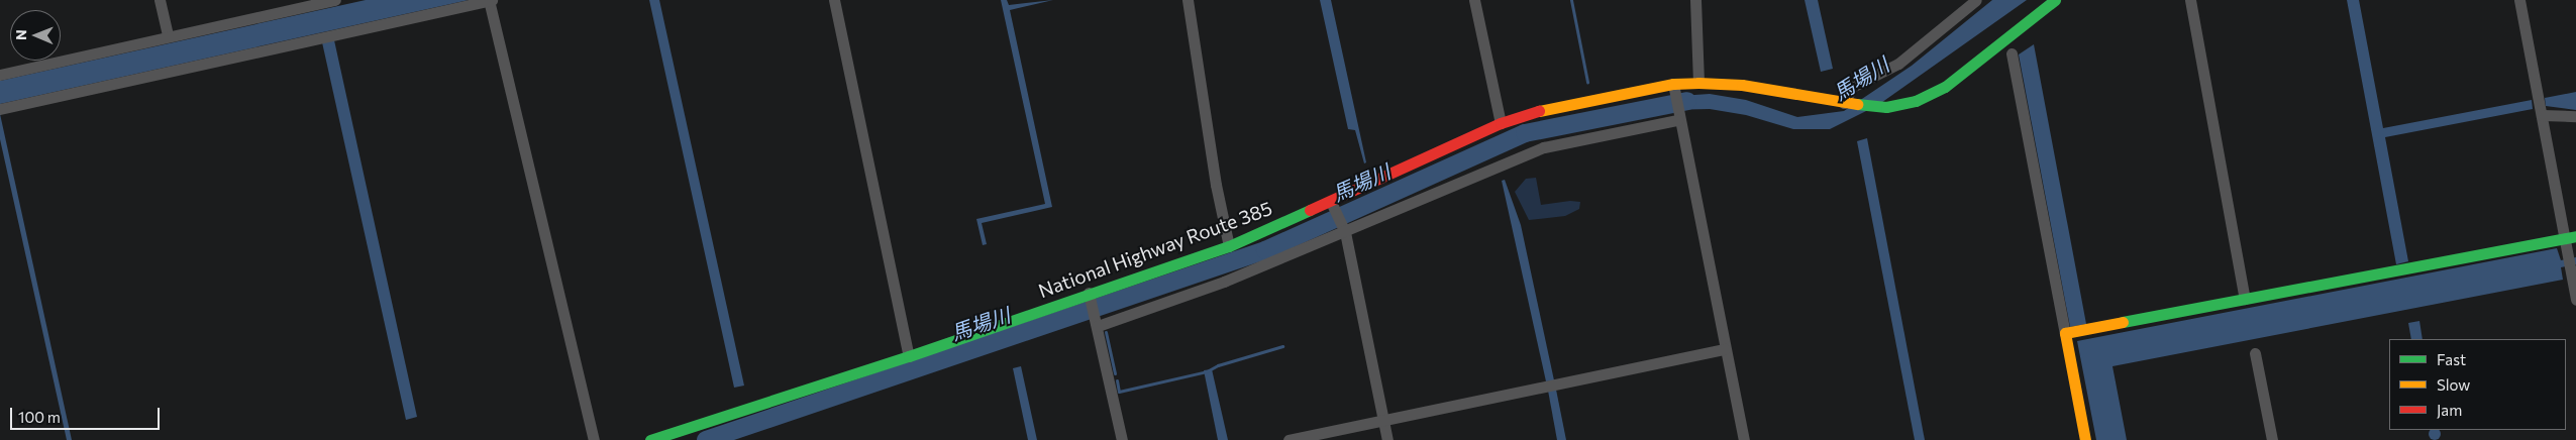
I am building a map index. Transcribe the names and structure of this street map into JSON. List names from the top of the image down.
{
  "streets": {
    "main road": ["National Highway Route 385"]
  },
  "water": ["馬場川"],
  "legend": ["Fast", "Slow", "Jam"],
  "scale_bar": "100 m",
  "north": "left"
}
